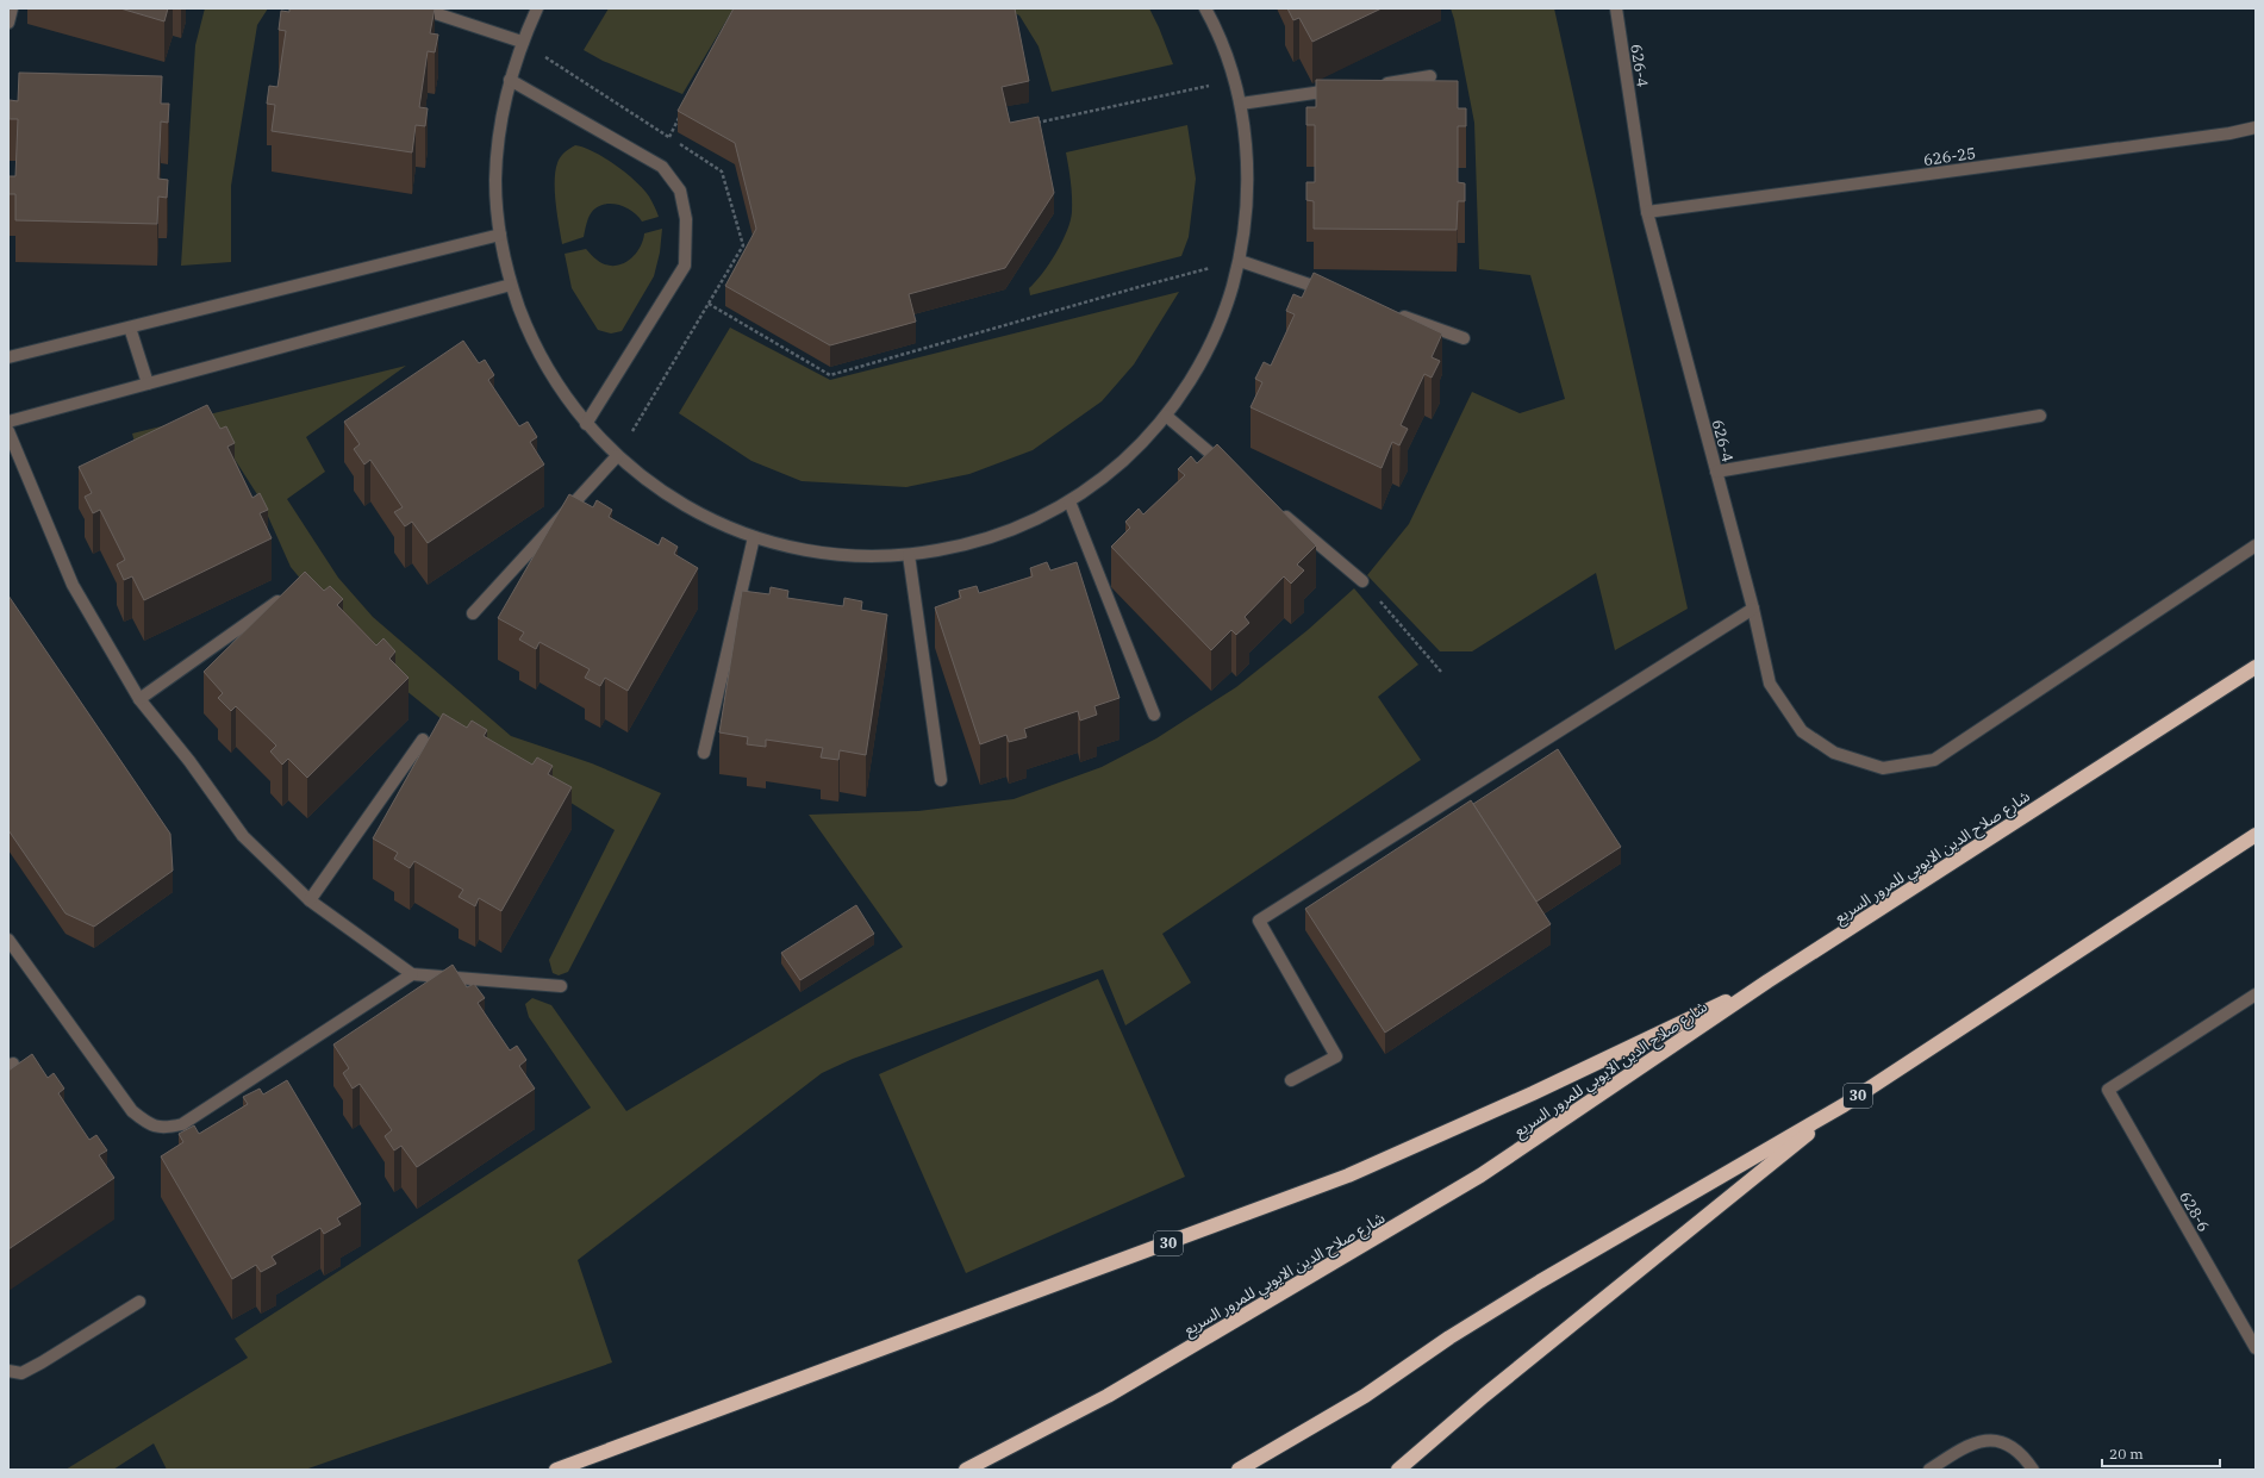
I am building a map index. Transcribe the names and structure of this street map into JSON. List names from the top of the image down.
{
  "streets": {
    "highway": ["شارع صلاح الدين الايوبي للمرور السريع", "30"],
    "street": ["626-4", "626-25", "628-6"]
  },
  "crossings": [
    ["626-4", "626-25"],
    ["شارع صلاح الدين الايوبي للمرور السريع", "30"]
  ],
  "scale_bar": "20 m"
}
